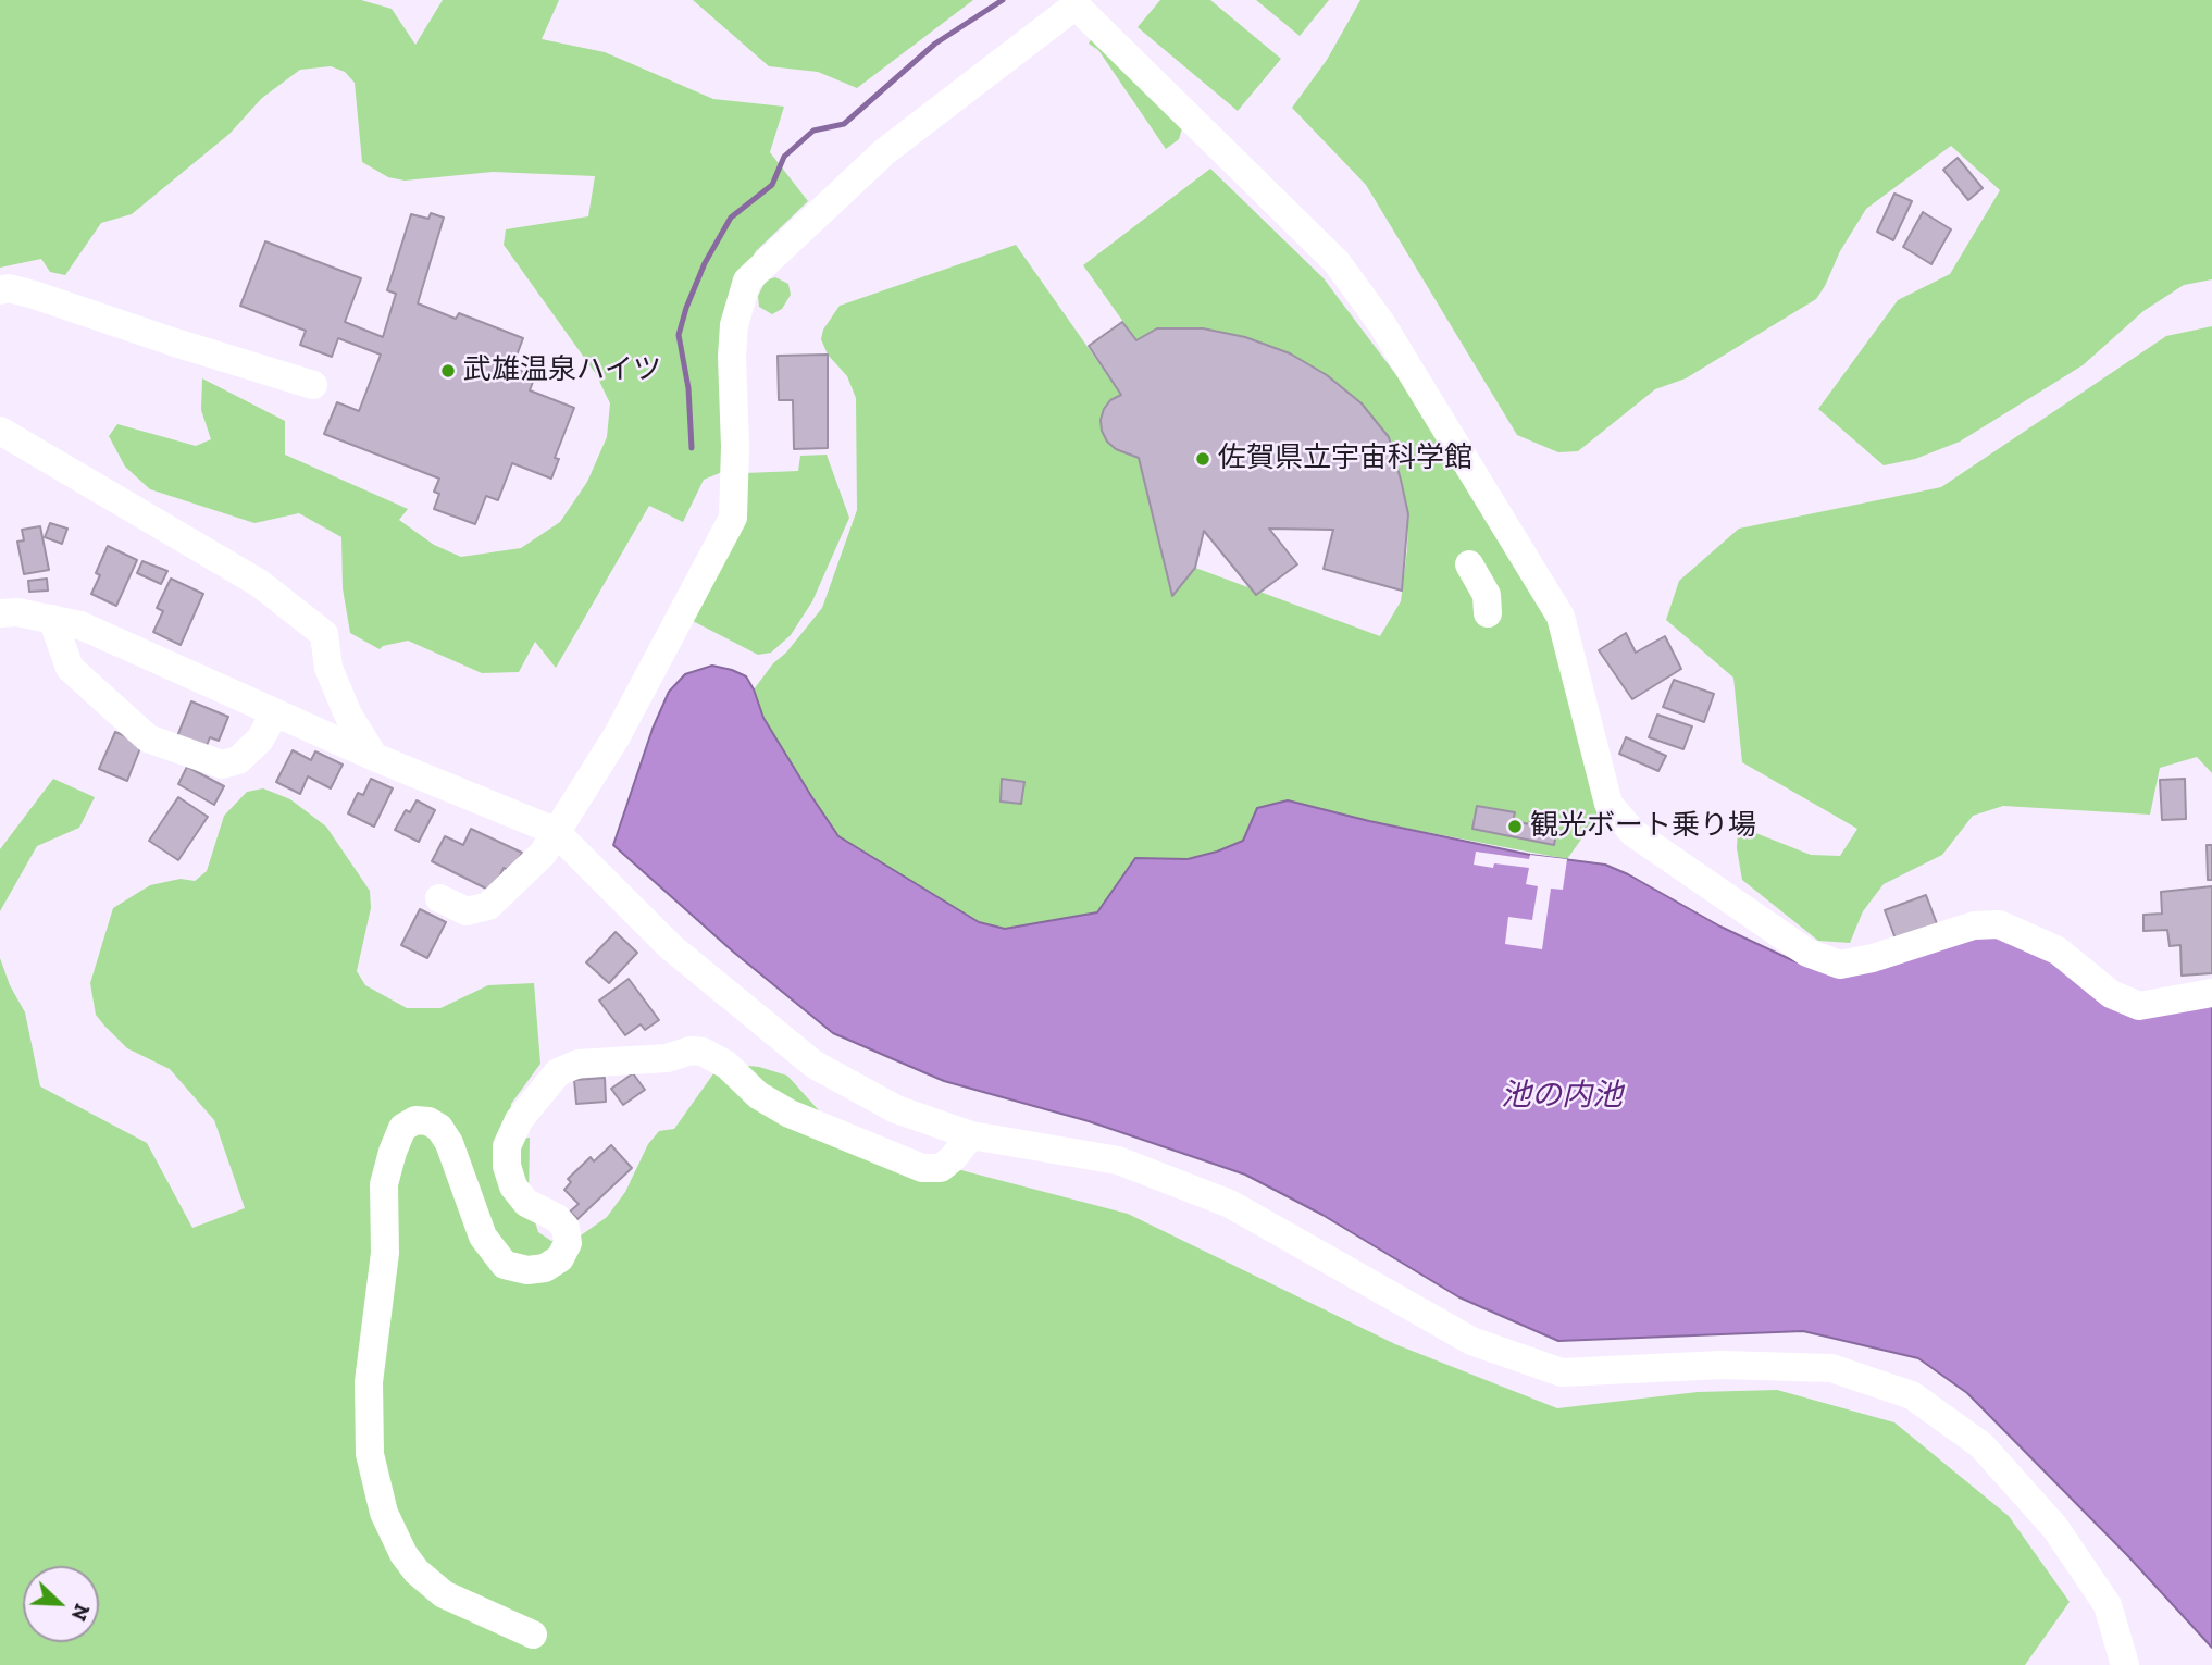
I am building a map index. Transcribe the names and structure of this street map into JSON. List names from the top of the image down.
{
  "water": ["池の内池"],
  "places": ["武雄温泉ハイツ", "佐賀県立宇宙科学館", "観光ボート乗り場"],
  "north": "bottom right"
}
